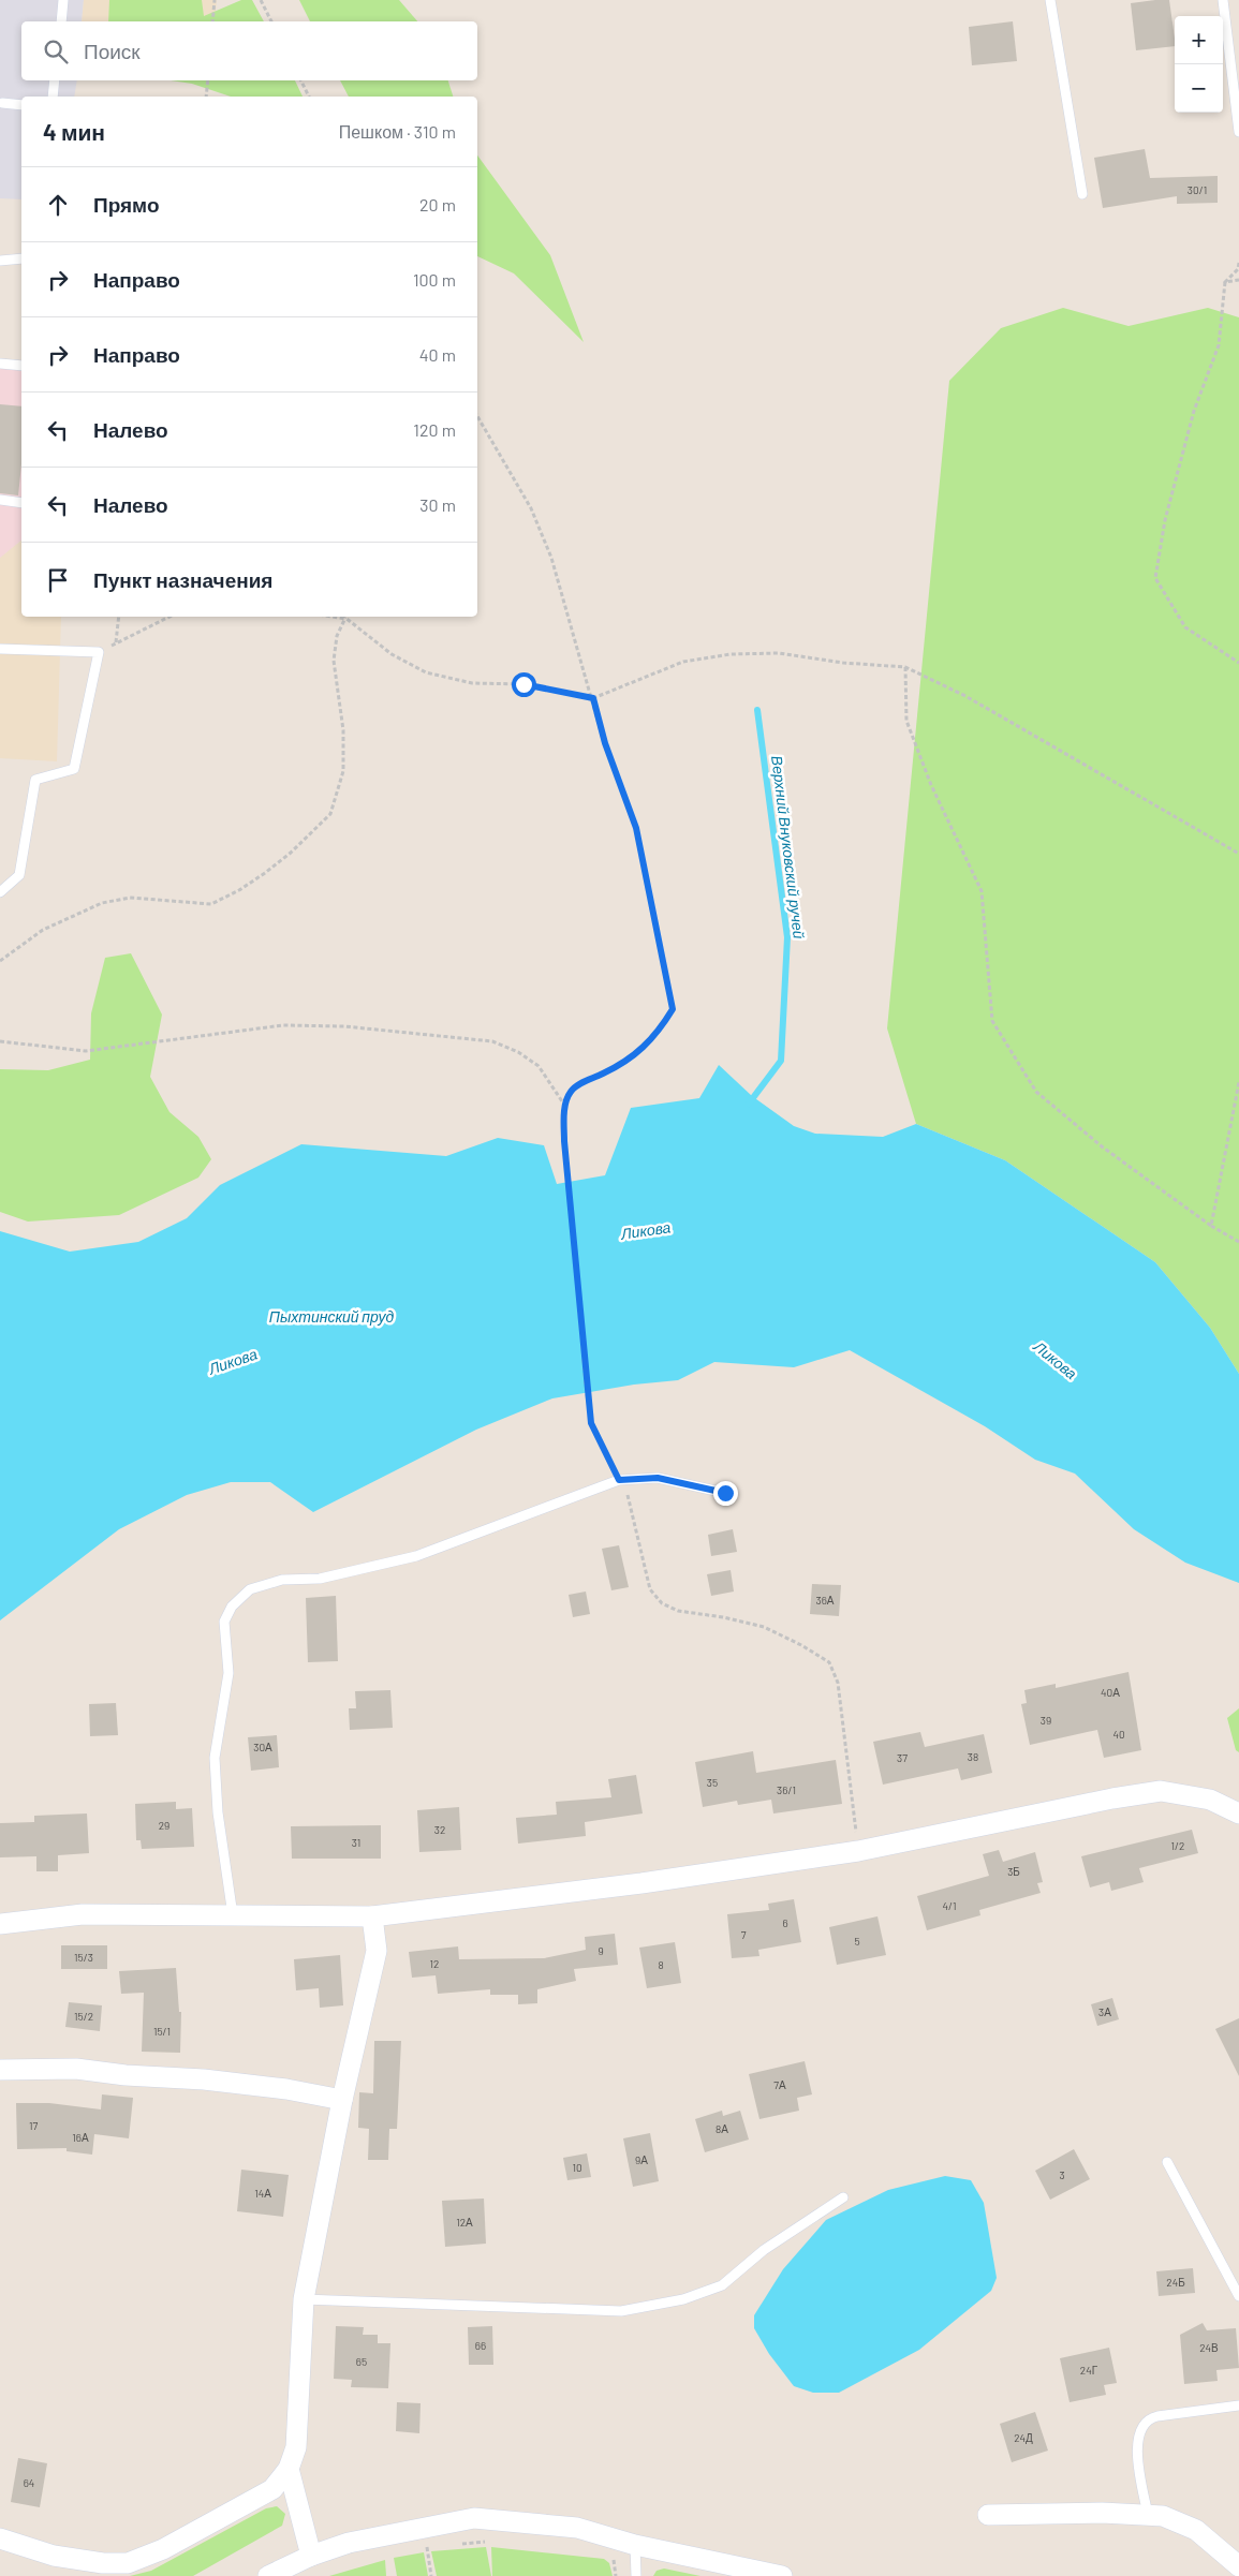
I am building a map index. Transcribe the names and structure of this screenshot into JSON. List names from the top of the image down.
{
  "water": ["Верхний Внуковский ручей", "Ликова", "Пыхтинский пруд"],
  "house_numbers": [
    "30/1",
    "36А",
    "40А",
    "39",
    "40",
    "30А",
    "38",
    "37",
    "35",
    "36/1",
    "29",
    "32",
    "31",
    "1/2",
    "3Б",
    "4/1",
    "6",
    "7",
    "5",
    "9",
    "15/3",
    "12",
    "8",
    "3А",
    "15/2",
    "15/1",
    "7А",
    "17",
    "8А",
    "16А",
    "9А",
    "10",
    "3",
    "14А",
    "12А",
    "24Б",
    "66",
    "24В",
    "65",
    "24Г",
    "24Д",
    "64"
  ],
  "page": {
    "map_buttons": ["+", "−"],
    "search": "Поиск",
    "heading": ["4 мин", "Пешком · 310 m"],
    "list": [
      ["Прямо", "20 m"],
      ["Направо", "100 m"],
      ["Направо", "40 m"],
      ["Налево", "120 m"],
      ["Налево", "30 m"],
      "Пункт назначения"
    ]
  }
}
